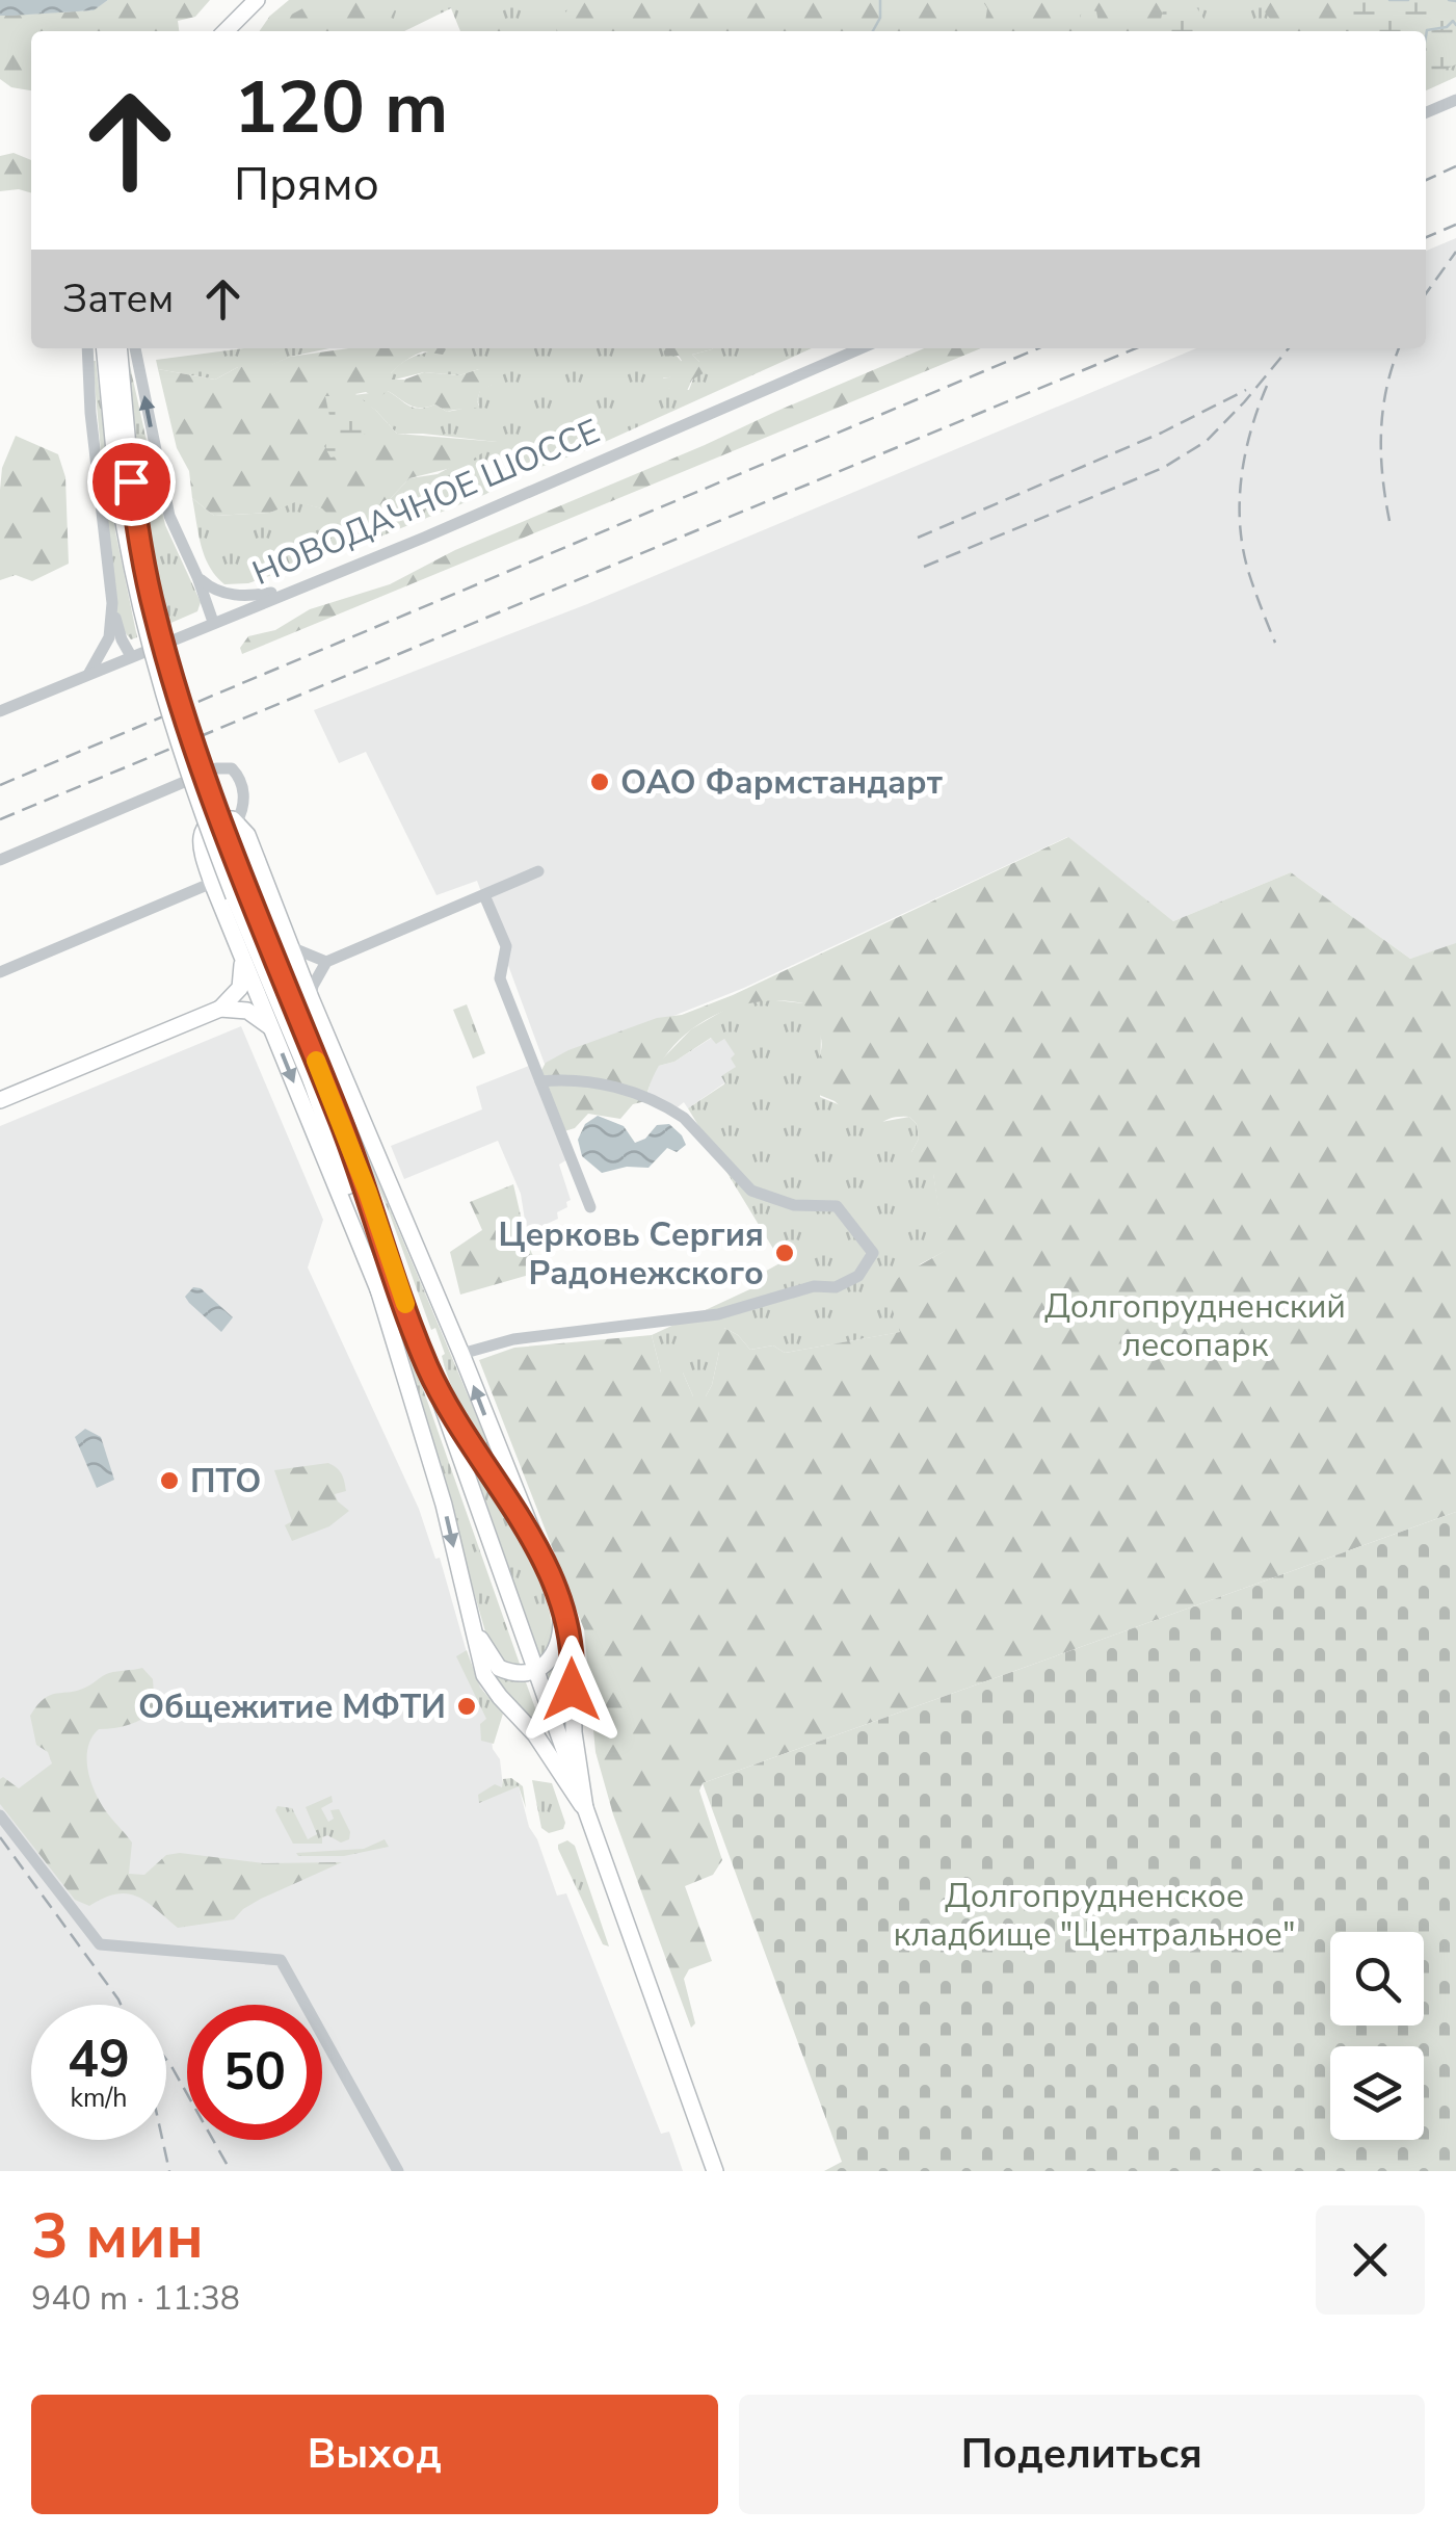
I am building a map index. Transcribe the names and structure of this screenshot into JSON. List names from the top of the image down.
{
  "streets": {
    "street": ["НОВОДАЧНОЕ ШОССЕ"]
  },
  "parks": ["Долгопрудненский лесопарк", "Долгопрудненское кладбище \"Центральное\""],
  "places": [
    "ОАО Фармстандарт",
    "Церковь Сергия Радонежского",
    "ПТО",
    "Общежитие МФТИ"
  ],
  "page": {
    "turn": ["120 m", "Прямо"],
    "then": "Затем",
    "speed": "49 km/h",
    "limit": "50",
    "heading": ["3 мин", "940 m · 11:38"],
    "buttons": ["Выход", "Поделиться"]
  }
}
